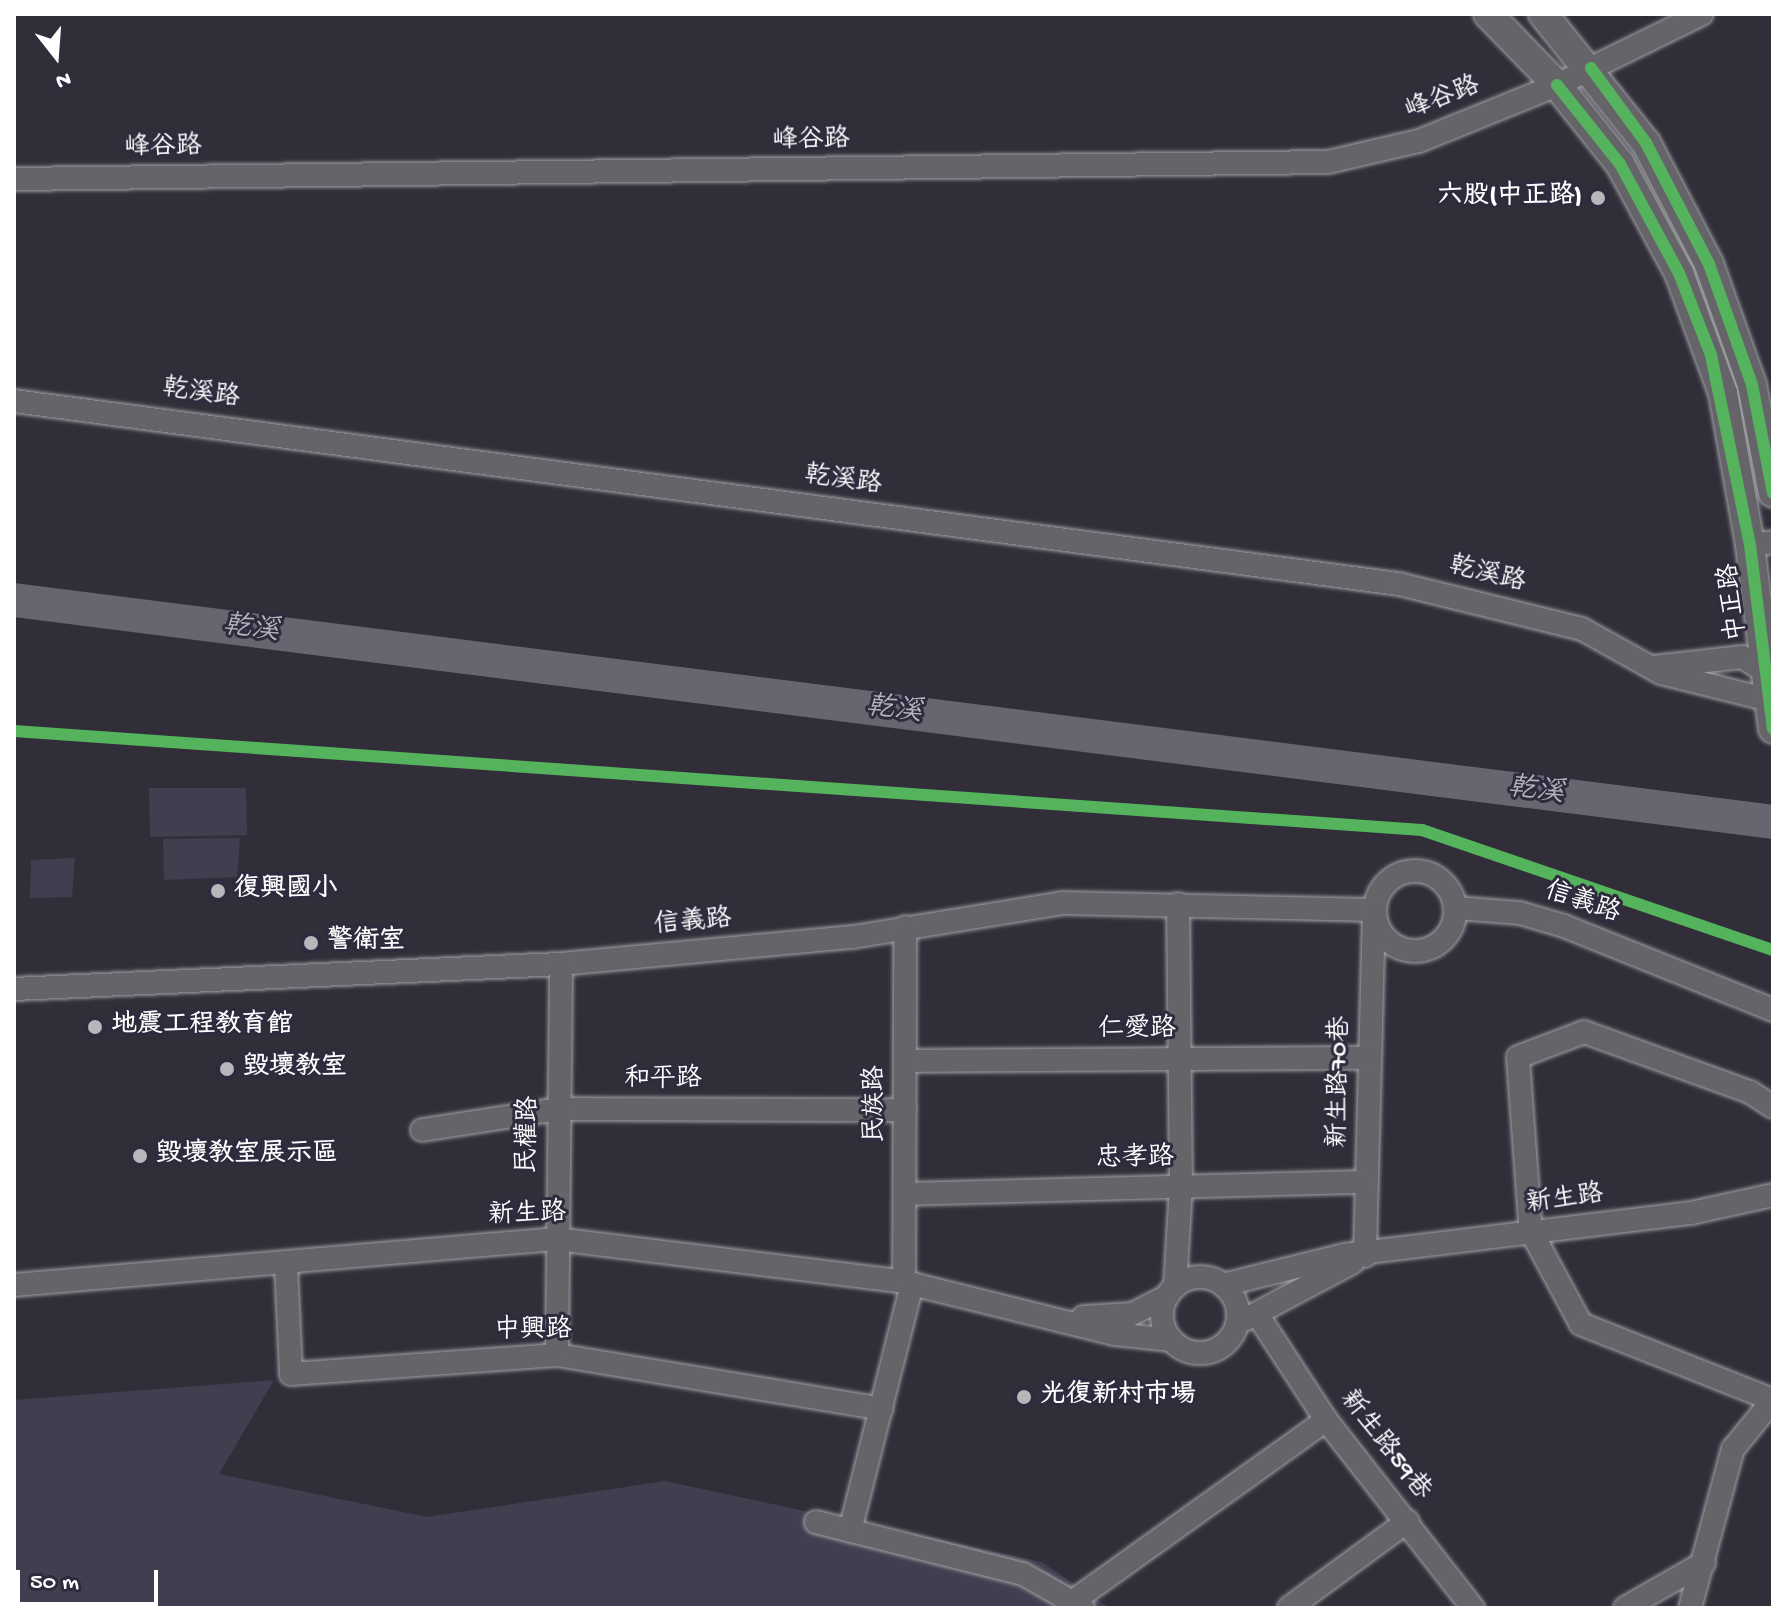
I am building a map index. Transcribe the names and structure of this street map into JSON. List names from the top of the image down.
{
  "streets": {
    "main road": ["中正路"],
    "street": [
      "峰谷路",
      "乾溪路",
      "信義路",
      "仁愛路",
      "和平路",
      "新生路70巷",
      "民族路",
      "民權路",
      "忠孝路",
      "新生路",
      "中興路",
      "新生路59巷"
    ]
  },
  "crossings": [
    ["峰谷路", "中正路"],
    ["乾溪路", "中正路"],
    ["信義路", "新生路70巷"],
    ["信義路", "民族路"],
    ["信義路", "民權路"],
    ["仁愛路", "新生路70巷"],
    ["仁愛路", "民族路"],
    ["和平路", "民族路"],
    ["和平路", "民權路"],
    ["新生路70巷", "忠孝路"],
    ["新生路70巷", "新生路"],
    ["民族路", "忠孝路"],
    ["民族路", "新生路"],
    ["民族路", "中興路"],
    ["民權路", "新生路"],
    ["民權路", "中興路"],
    ["新生路", "中興路"],
    ["新生路", "新生路59巷"]
  ],
  "water": ["乾溪"],
  "places": [
    "六股(中正路)",
    "復興國小",
    "警衛室",
    "地震工程教育館",
    "毀壞教室",
    "毀壞教室展示區",
    "光復新村市場"
  ],
  "scale_bar": "50 m",
  "north": "bottom"
}
